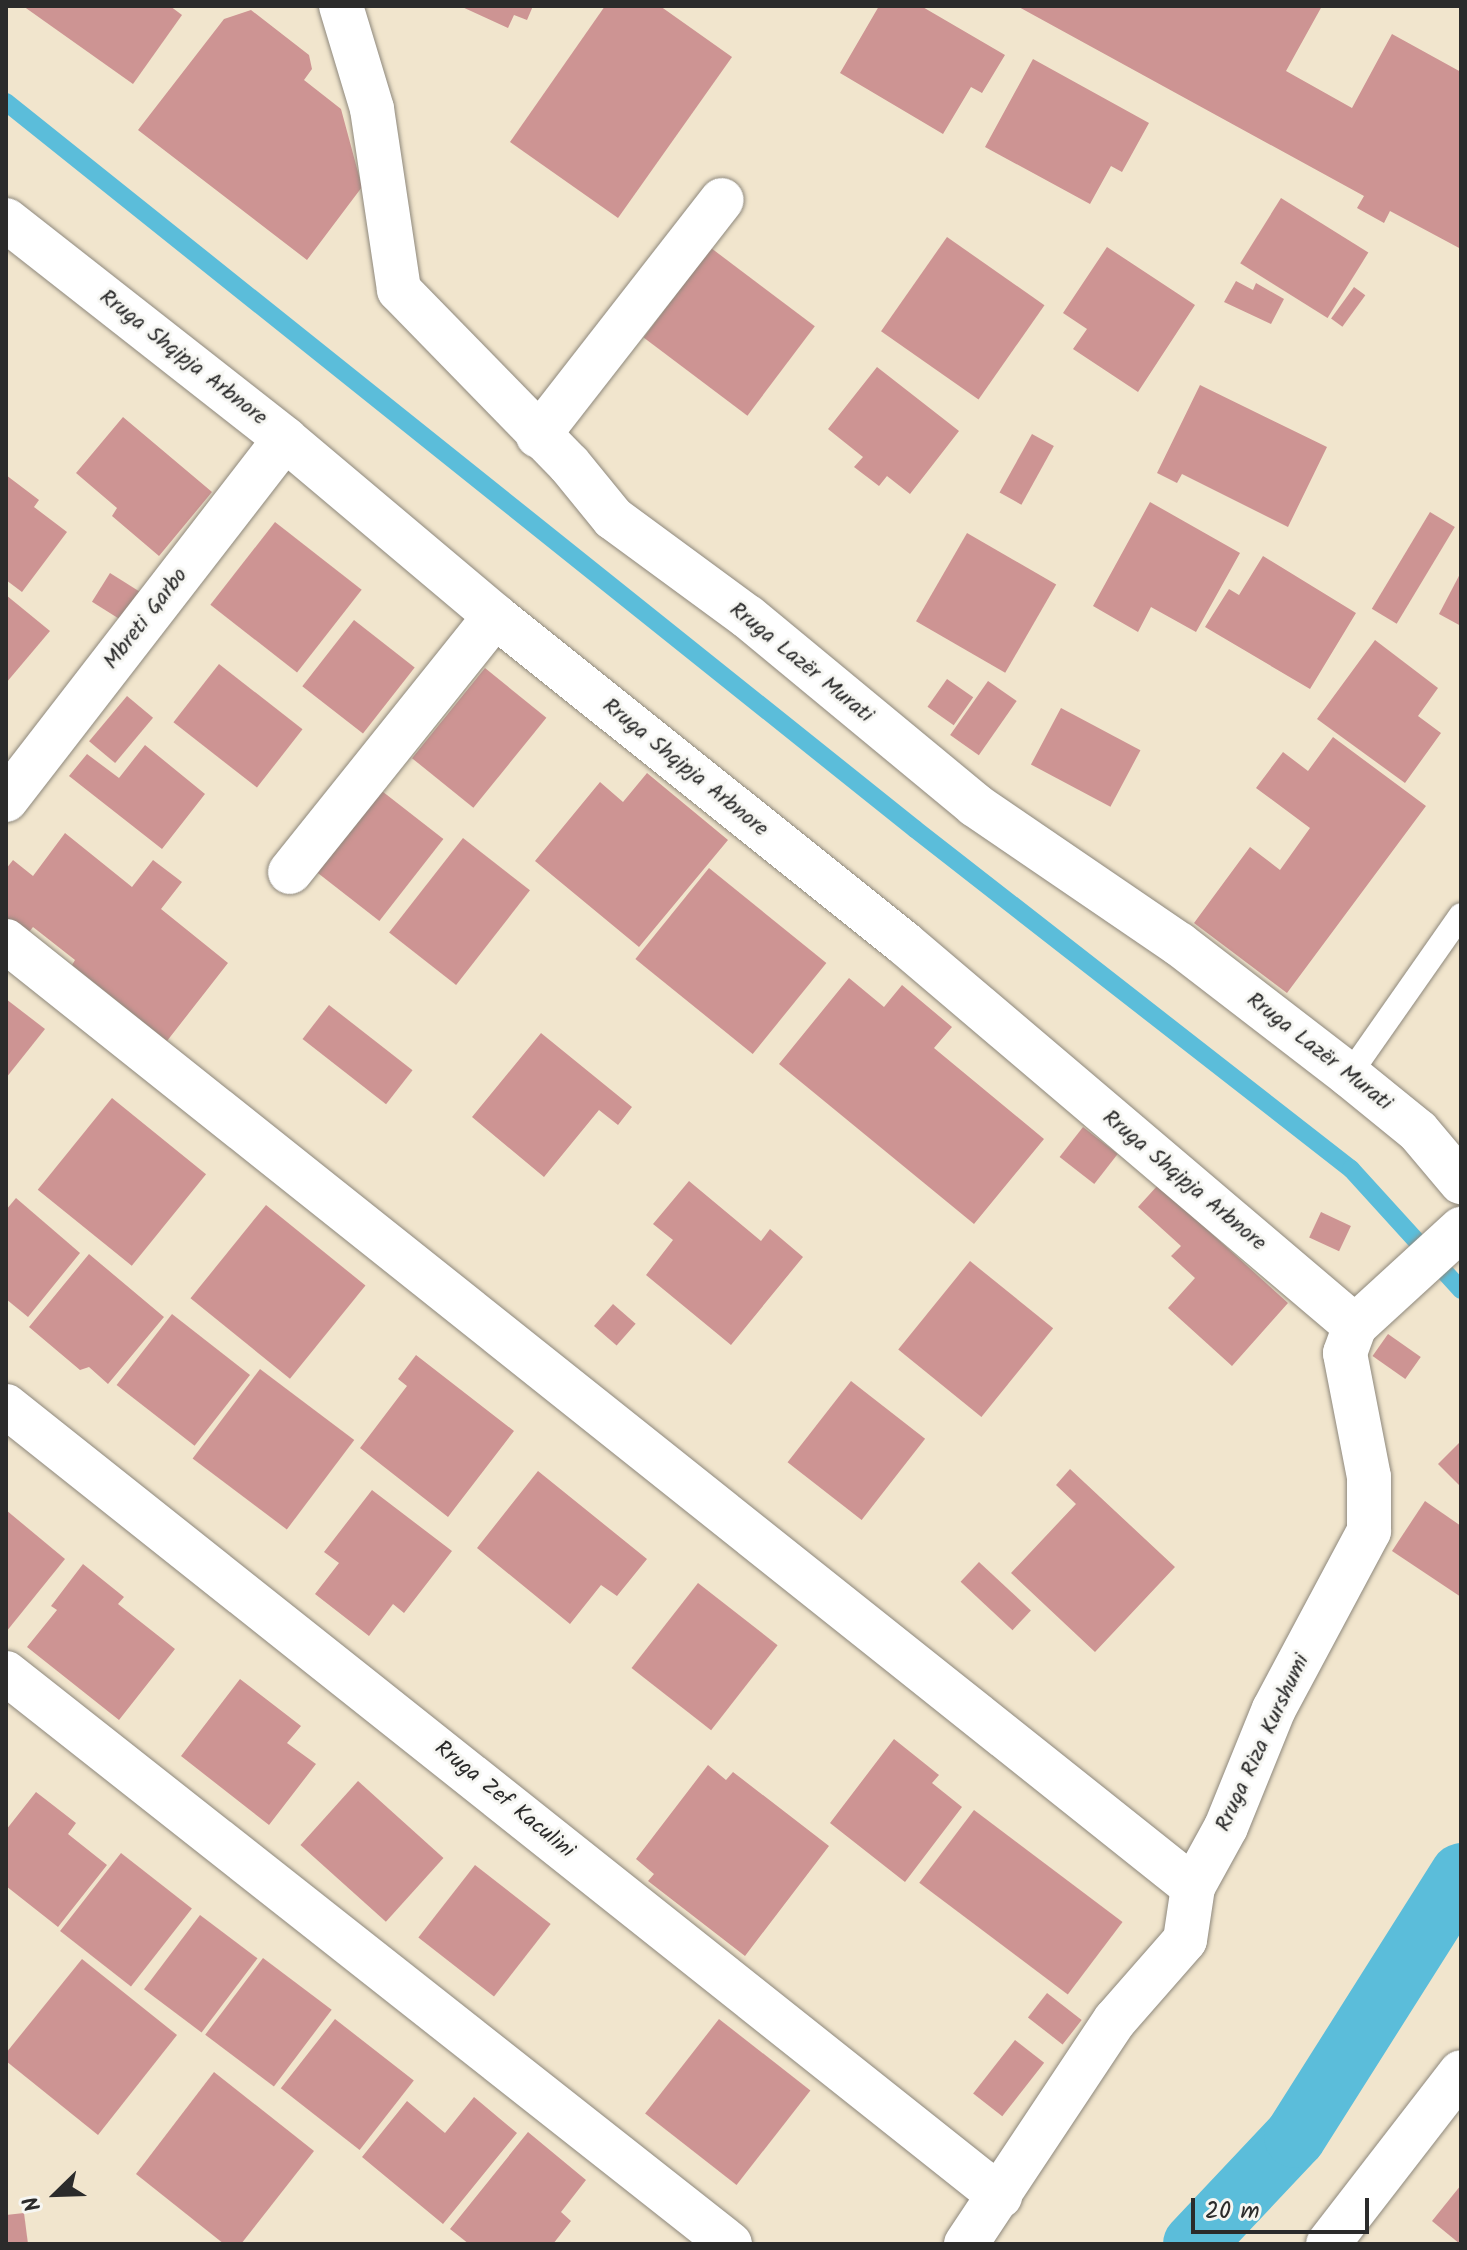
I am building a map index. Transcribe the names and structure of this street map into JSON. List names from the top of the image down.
{
  "streets": {
    "street": [
      "Rruga Shqipja Arbnore",
      "Mbreti Garbo",
      "Rruga Lazër Murati",
      "Rruga Riza Kurshumi",
      "Rruga Zef Kaculini"
    ]
  },
  "crossings": [
    ["Rruga Shqipja Arbnore", "Mbreti Garbo"],
    ["Rruga Shqipja Arbnore", "Rruga Riza Kurshumi"],
    ["Rruga Riza Kurshumi", "Rruga Zef Kaculini"]
  ],
  "scale_bar": "20 m",
  "north": "bottom left"
}
